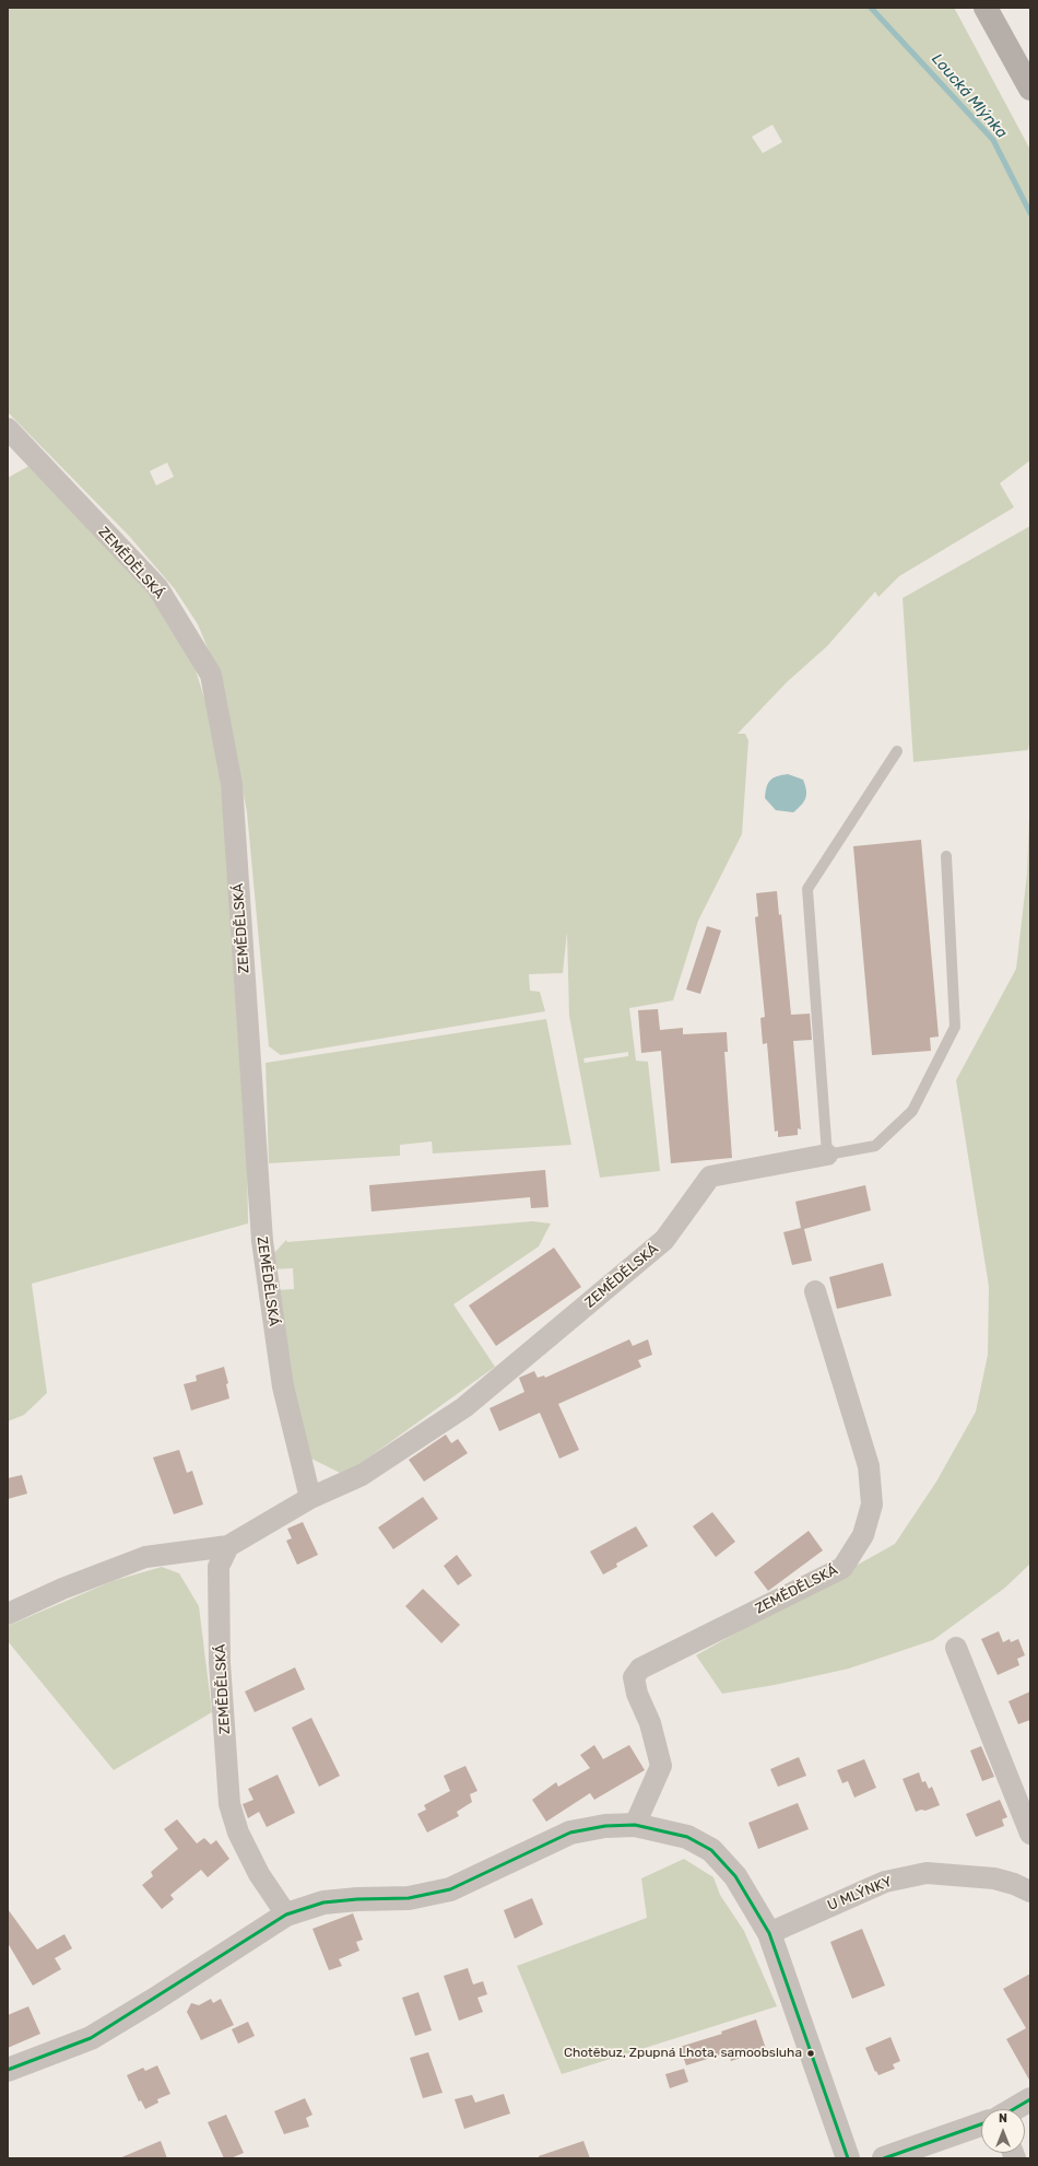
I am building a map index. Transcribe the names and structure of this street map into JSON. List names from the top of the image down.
{
  "streets": {
    "street": ["ZEMĚDĚLSKÁ", "U MLÝNKY"]
  },
  "water": ["Loucká Mlýnka"],
  "places": ["Chotěbuz, Zpupná Lhota, samoobsluha"],
  "north": "top"
}
